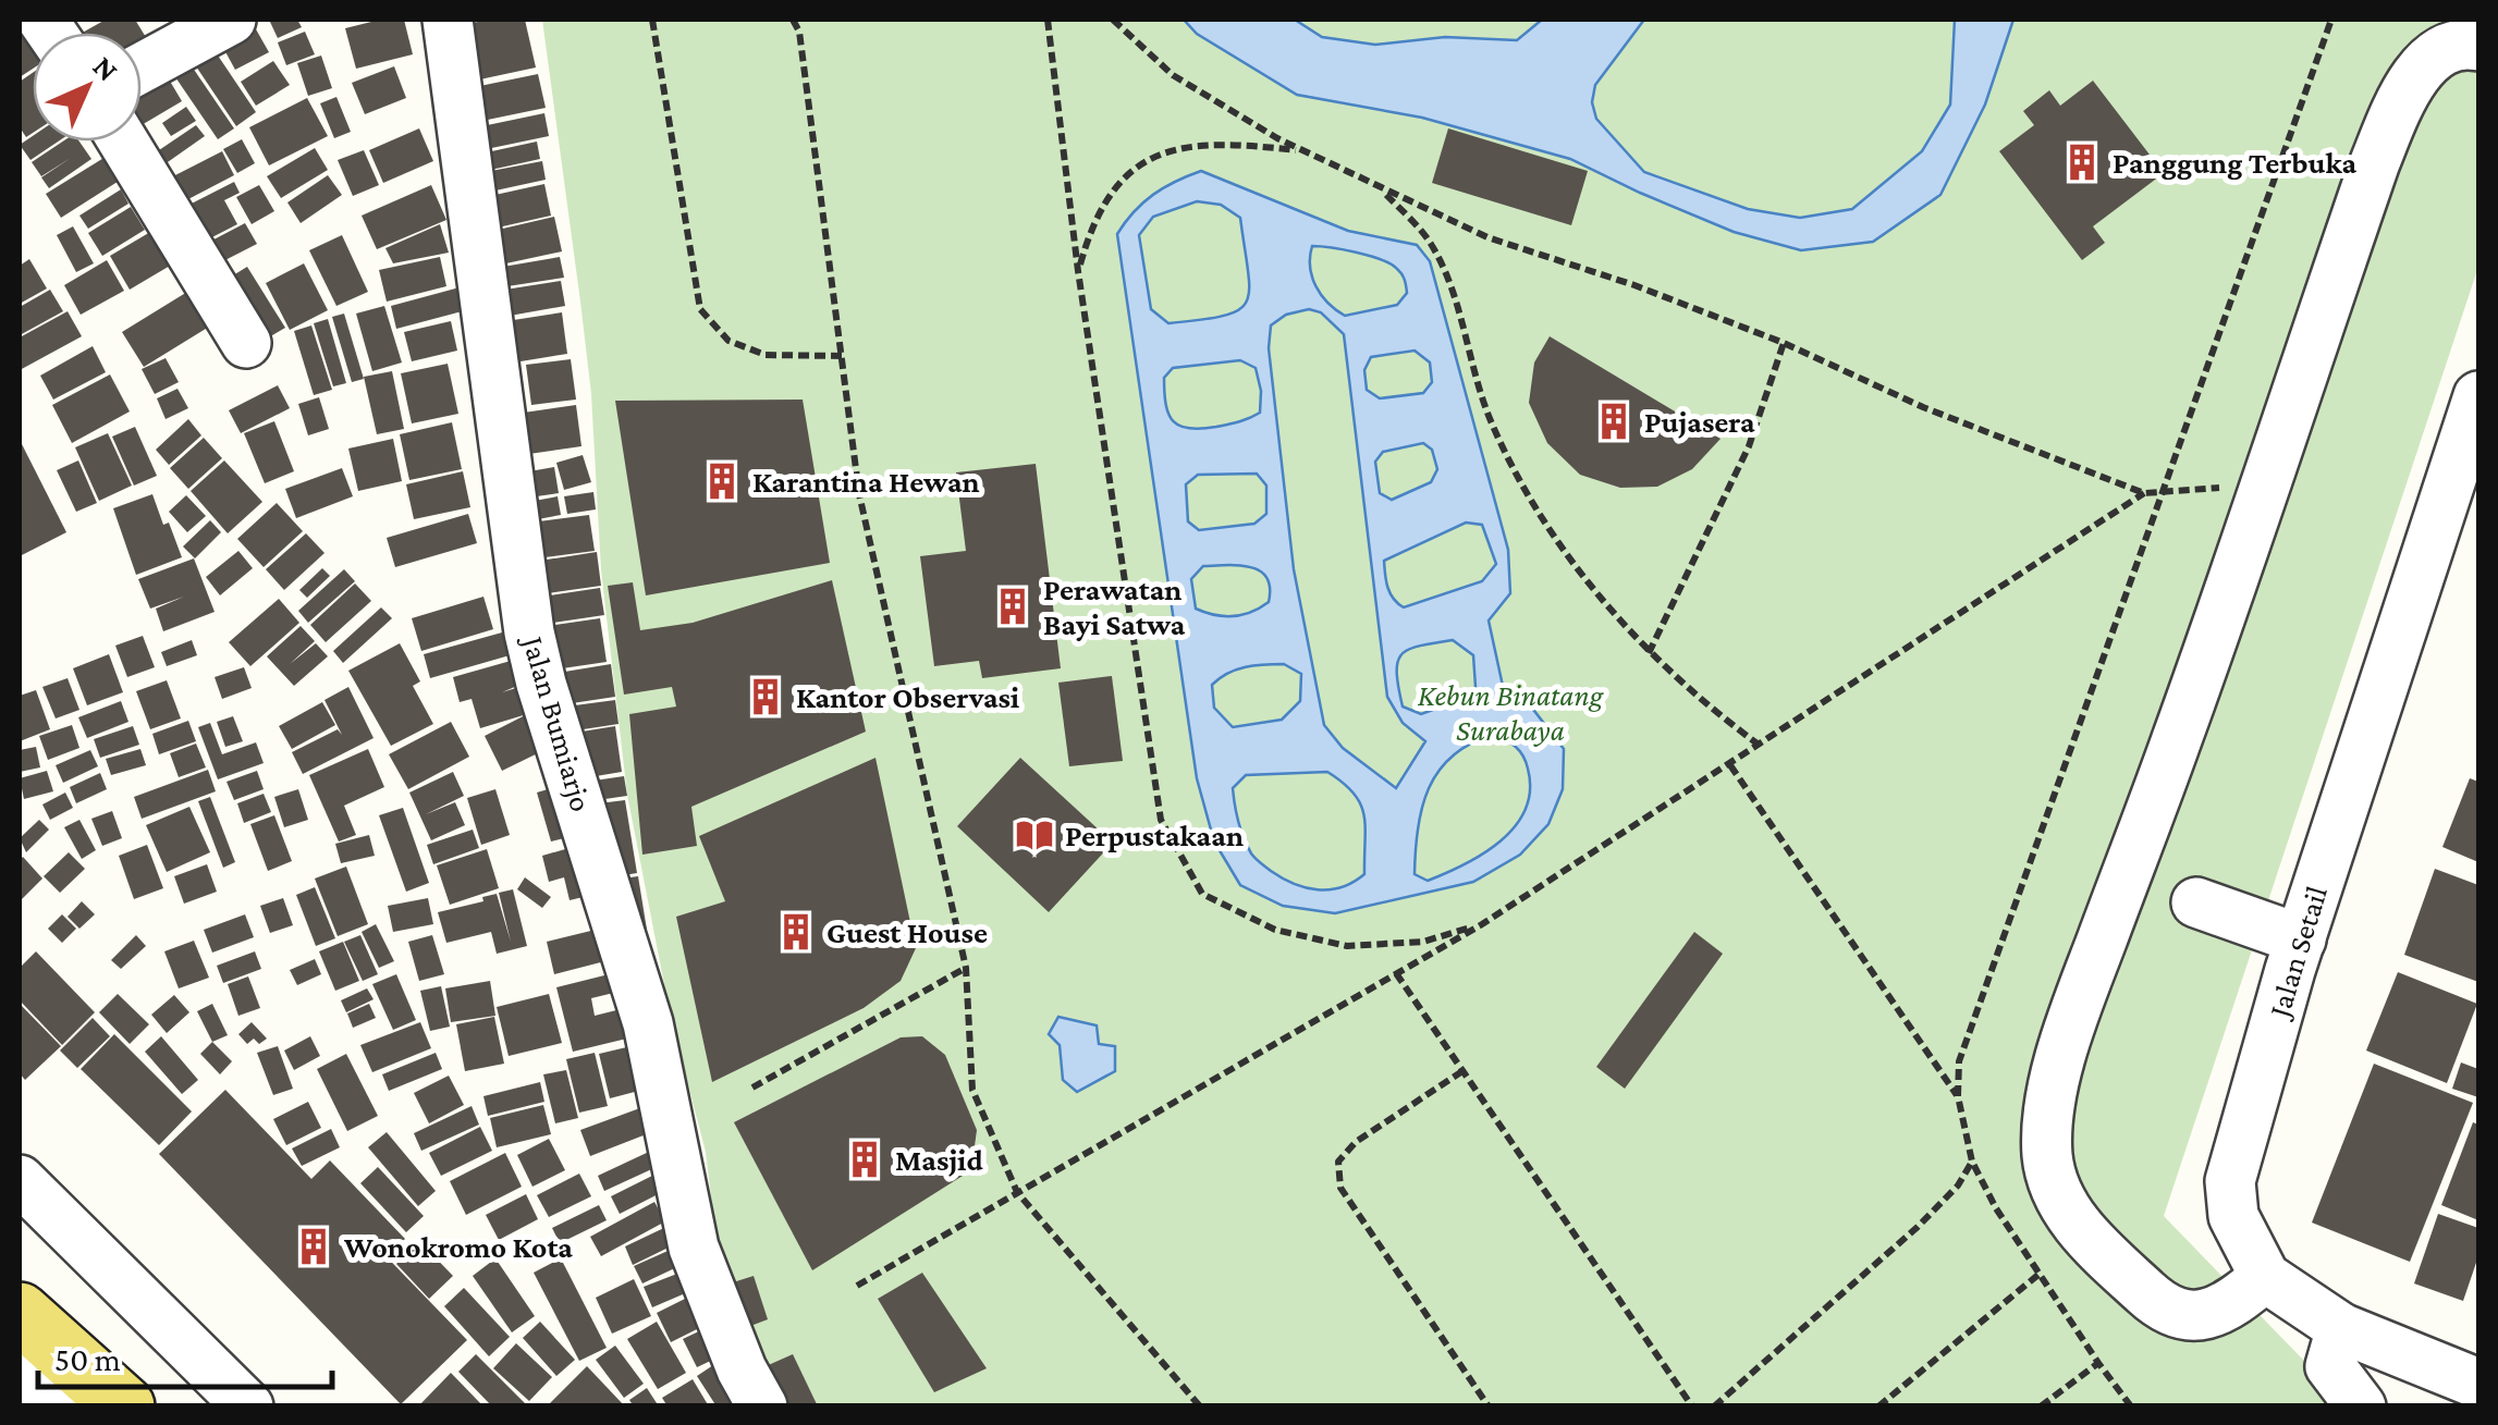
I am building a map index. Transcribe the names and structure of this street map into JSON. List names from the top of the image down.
{
  "streets": {
    "street": ["Jalan Bumiarjo", "Jalan Setail"]
  },
  "parks": ["Kebun Binatang Surabaya"],
  "places": {
    "building": [
      "Panggung Terbuka",
      "Pujasera",
      "Karantina Hewan",
      "Perawatan Bayi Satwa",
      "Kantor Observasi",
      "Guest House",
      "Masjid",
      "Wonokromo Kota"
    ],
    "library": ["Perpustakaan"]
  },
  "scale_bar": "50 m",
  "north": "top right"
}
